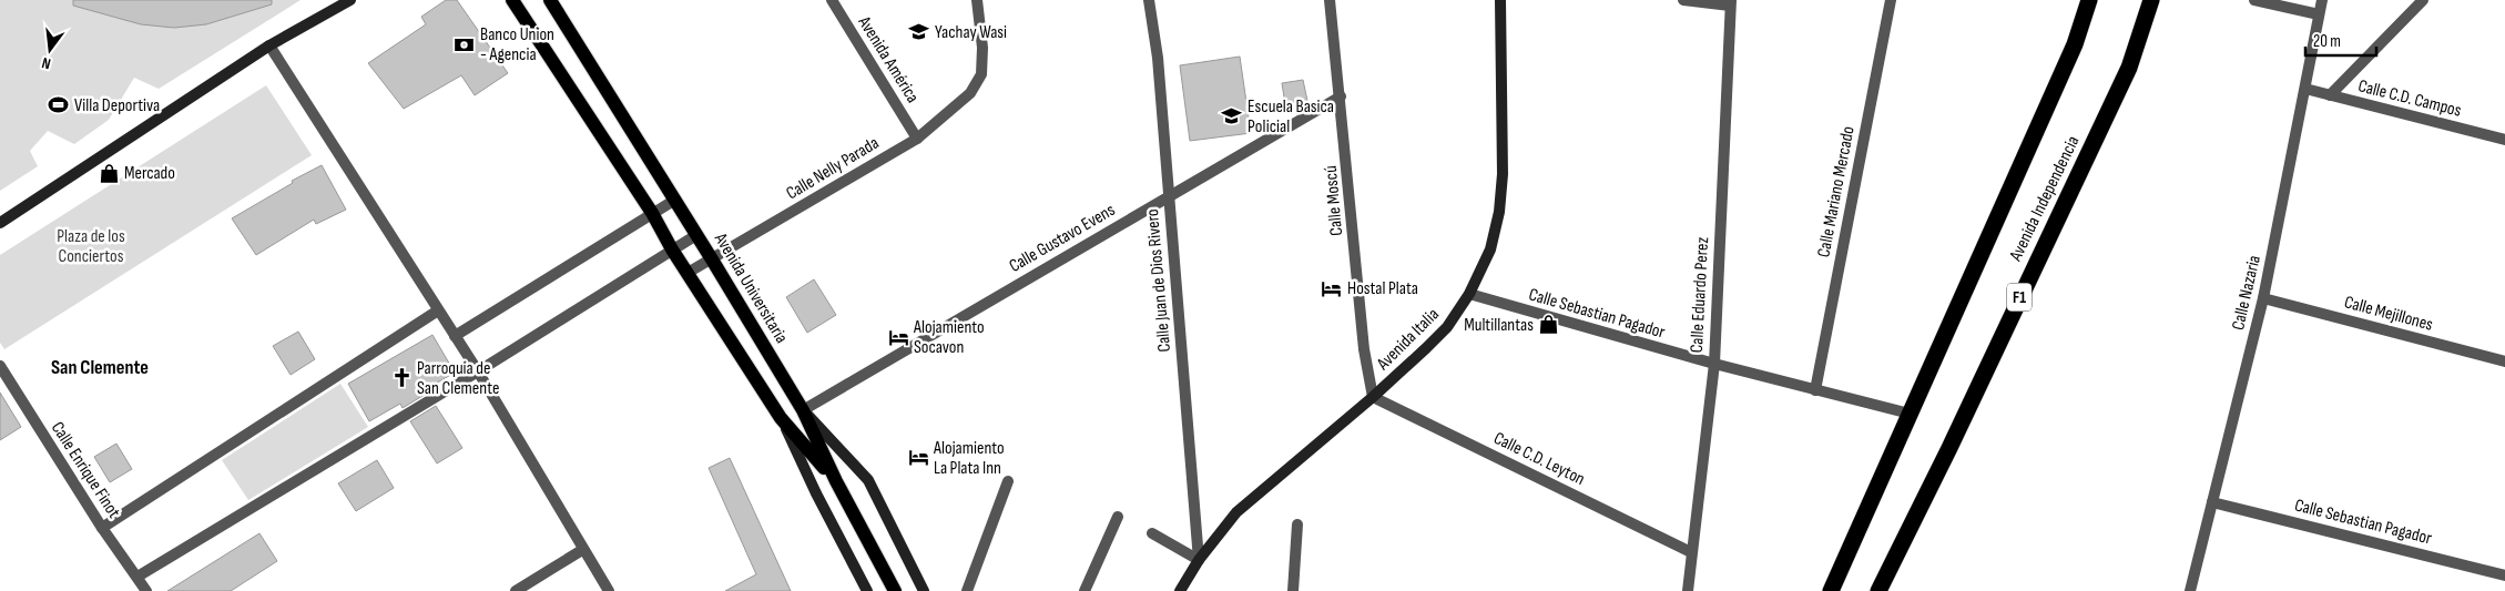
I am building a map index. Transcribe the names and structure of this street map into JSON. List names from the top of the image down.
{
  "streets": {
    "highway": ["Avenida Independencia", "F1"],
    "main road": ["Avenida Universitaria", "Avenida Italia"],
    "street": [
      "Avenida América",
      "Calle C.D. Campos",
      "Calle Nelly Parada",
      "Calle Mariano Mercado",
      "Calle Moscú",
      "Calle Gustavo Evens",
      "Calle Juan de Dios Rivero",
      "Calle Nazaria",
      "Calle Eduardo Perez",
      "Calle Sebastian Pagador",
      "Calle Mejillones",
      "Calle C.D. Leyton",
      "Calle Enrique Finot"
    ]
  },
  "crossings": [
    ["Avenida América", "Calle Nelly Parada"],
    ["Calle C.D. Campos", "Calle Nazaria"],
    ["Calle Nelly Parada", "Avenida Universitaria"],
    ["Calle Mariano Mercado", "Calle Sebastian Pagador"],
    ["Avenida Independencia", "Calle Sebastian Pagador"],
    ["Calle Moscú", "Calle Gustavo Evens"],
    ["Calle Moscú", "Avenida Italia"],
    ["Calle Moscú", "Calle C.D. Leyton"],
    ["Calle Gustavo Evens", "Calle Juan de Dios Rivero"],
    ["Calle Gustavo Evens", "Avenida Universitaria"],
    ["Calle Juan de Dios Rivero", "Avenida Italia"],
    ["Calle Nazaria", "Calle Sebastian Pagador"],
    ["Calle Nazaria", "Calle Mejillones"],
    ["Calle Eduardo Perez", "Calle Sebastian Pagador"],
    ["Calle Eduardo Perez", "Calle C.D. Leyton"],
    ["Calle Sebastian Pagador", "Avenida Italia"],
    ["Avenida Italia", "Calle C.D. Leyton"]
  ],
  "districts": ["San Clemente"],
  "parks": ["Plaza de los Conciertos"],
  "places": {
    "school or university": ["Yachay Wasi", "Escuela Basica Policial"],
    "bank": ["Banco Union - Agencia"],
    "sports": ["Villa Deportiva"],
    "shop": ["Mercado", "Multillantas"],
    "hotel": ["Hostal Plata", "Alojamiento Socavon", "Alojamiento La Plata Inn"],
    "church": ["Parroquia de San Clemente"]
  },
  "scale_bar": "20 m",
  "north": "bottom"
}
